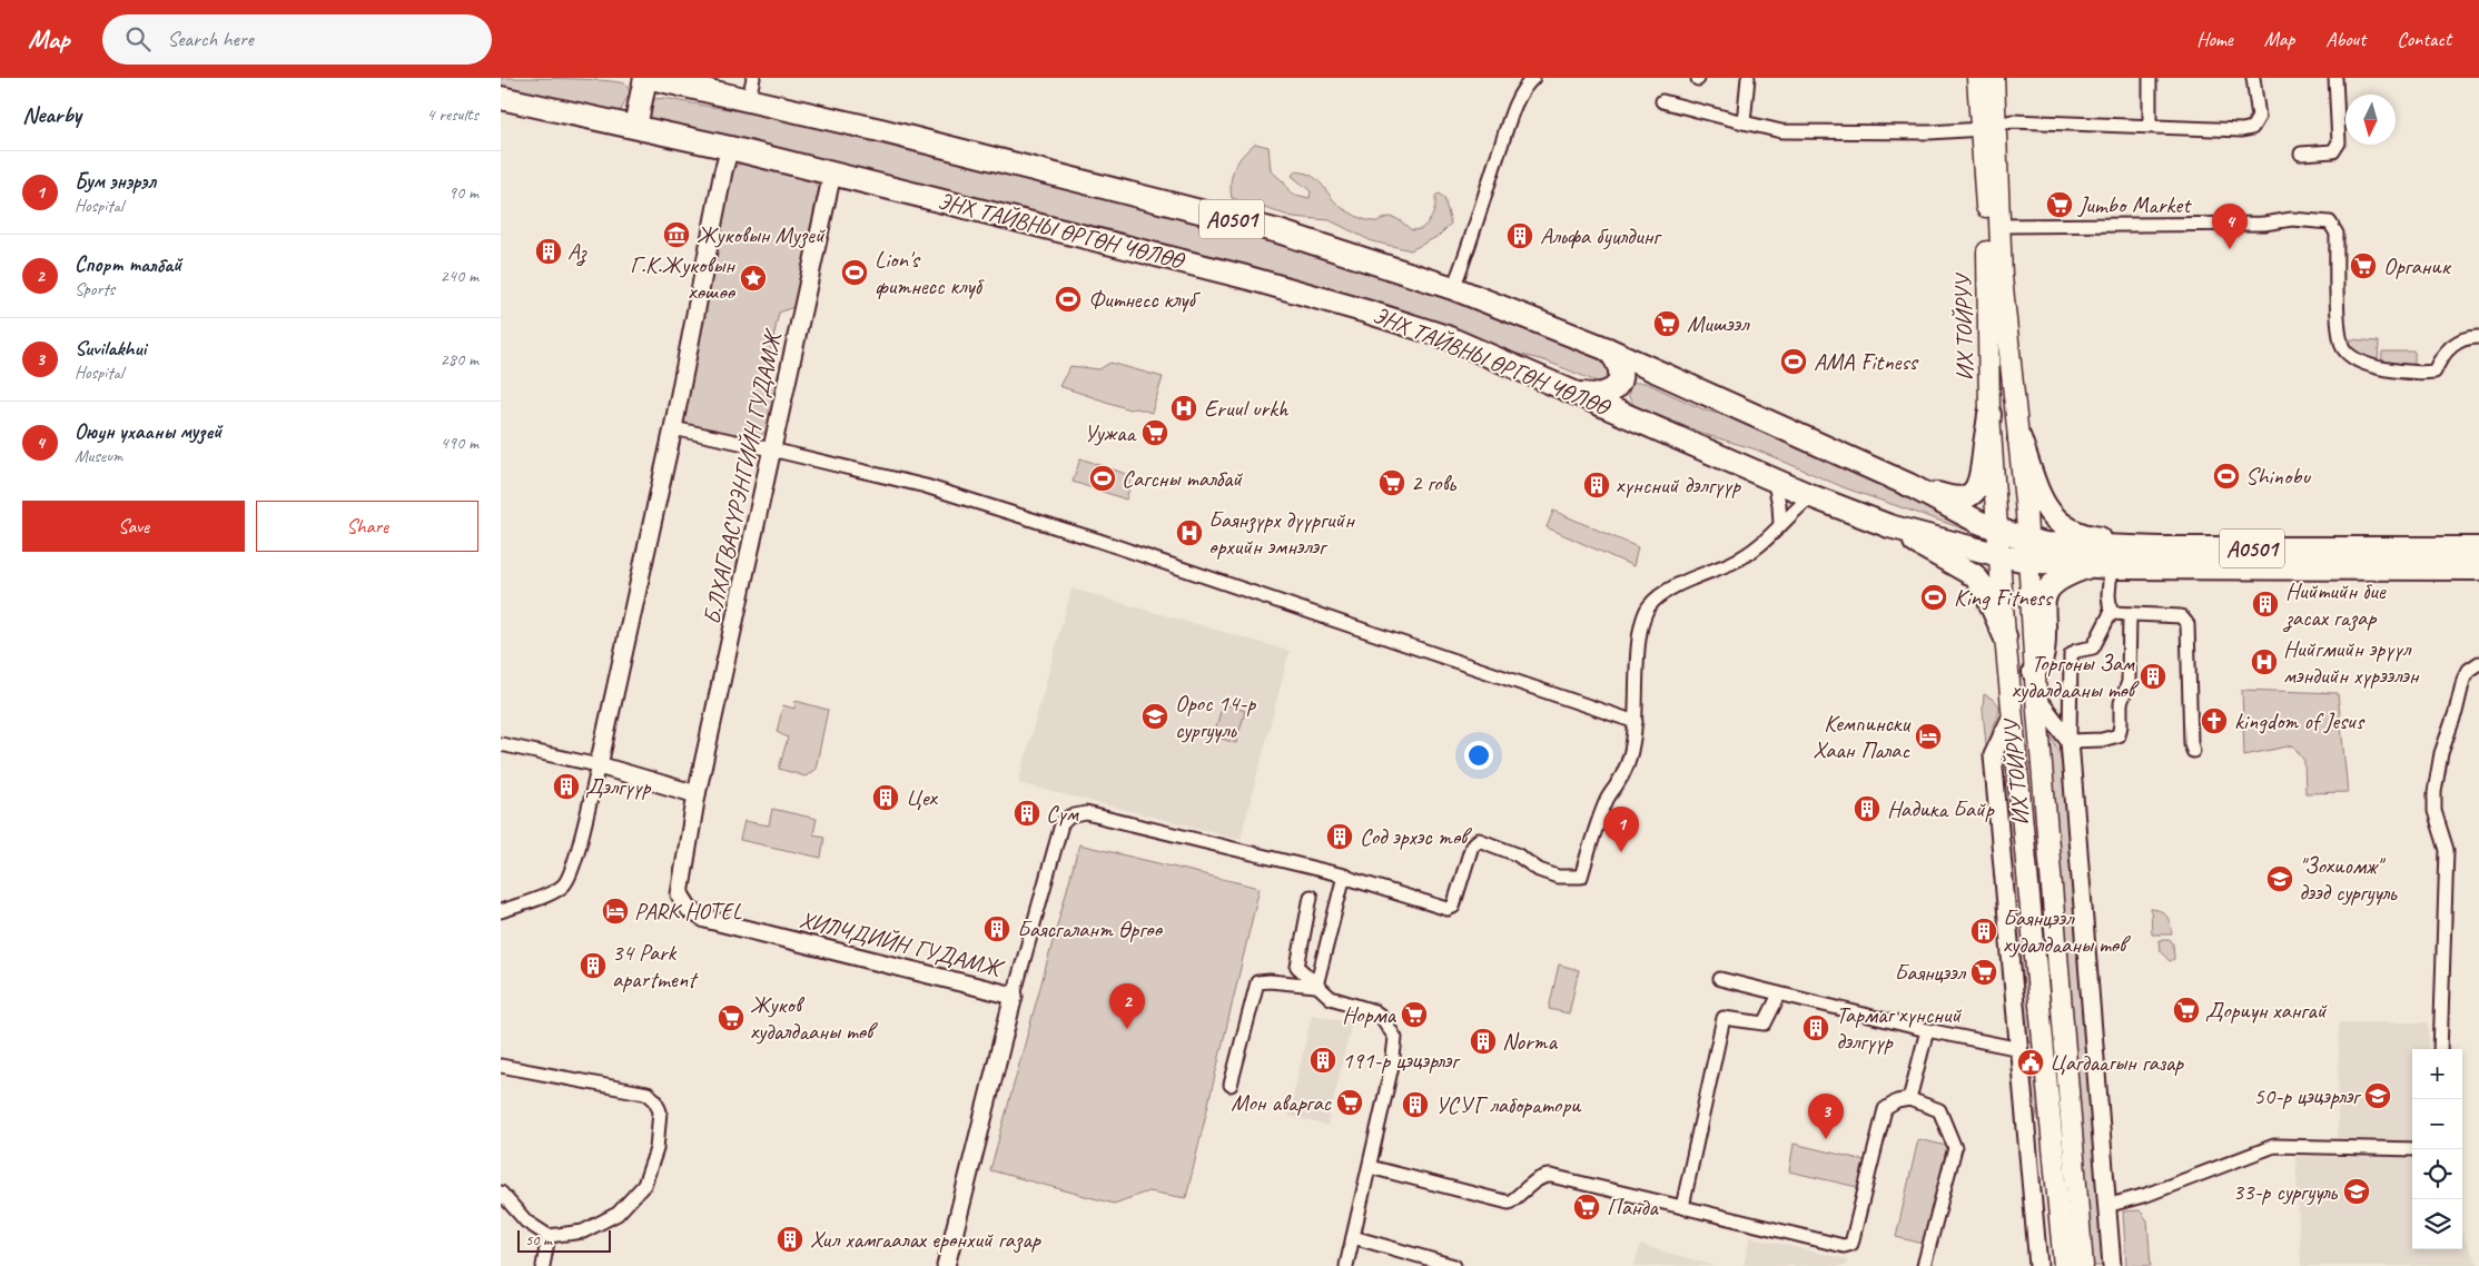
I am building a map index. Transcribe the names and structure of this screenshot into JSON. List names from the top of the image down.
{
  "streets": {
    "highway": ["A0501", "ЭНХ ТАЙВНЫ ӨРГӨН ЧӨЛӨӨ"],
    "main road": ["ИХ ТОЙРУУ"],
    "street": ["Б.ЛХАГВАСҮРЭНГИЙН ГУДАМЖ", "ХИЛЧДИЙН ГУДАМЖ"]
  },
  "crossings": [
    ["ЭНХ ТАЙВНЫ ӨРГӨН ЧӨЛӨӨ", "ИХ ТОЙРУУ"],
    ["ЭНХ ТАЙВНЫ ӨРГӨН ЧӨЛӨӨ", "Б.ЛХАГВАСҮРЭНГИЙН ГУДАМЖ"],
    ["Б.ЛХАГВАСҮРЭНГИЙН ГУДАМЖ", "ХИЛЧДИЙН ГУДАМЖ"]
  ],
  "places": {
    "supermarket": [
      "Jumbo Market",
      "Органик",
      "Мишээл",
      "Уужаа",
      "2 говь",
      "Баянцээл",
      "Дориун хангай",
      "Норма",
      "Жуков худалдааны төв",
      "Мон аваргас",
      "Панда"
    ],
    "museum": ["Жуковын Музей"],
    "building": [
      "Альфа буилдинг",
      "Аз",
      "хүнсний дэлгүүр",
      "Нийтийн бие засах газар",
      "Торгоны Зам худалдааны төв",
      "Дэлгүүр",
      "Цех",
      "Надика Байр",
      "Сүм",
      "Сод эрхэс төв",
      "Баясгалант Өргөө",
      "Баянцээл худалдааны төв",
      "34 Park apartment",
      "Тармаг хүнсний дэлгүүр",
      "Norma",
      "191-р цэцэрлэг",
      "УСУГ лаборатори",
      "Хил хамгаалах ерөнхий газар"
    ],
    "sports": [
      "Lion's фитнесс клуб",
      "Фитнесс клуб",
      "AMA Fitness",
      "Shinobu",
      "Сагсны талбай",
      "King Fitness"
    ],
    "place": ["Г.К.Жуковын хөшөө"],
    "hospital": ["Eruul urkh", "Баянзүрх дүүргийн өрхийн эмнэлэг", "Нийгмийн эрүүл мэндийн хүрээлэн"],
    "school or university": [
      "Орос 14-р сургууль",
      "\"Зохиомж\" дээд сургууль",
      "50-р цэцэрлэг",
      "33-р сургууль"
    ],
    "church": ["kingdom of Jesus"],
    "hotel": ["Кемпински Хаан Палас", "PARK HOTEL"],
    "public building": ["Цагдаагын газар"]
  },
  "scale_bar": "50 m",
  "north": "bottom",
  "page": {
    "header": "Map",
    "search": "Search here",
    "nav": [
      "Home",
      "Map",
      "About",
      "Contact"
    ],
    "heading": ["Nearby", "4 results"],
    "list": [
      {
        "mark": "1",
        "name": "Бум энэрэл",
        "note": "Hospital",
        "value": "90 m"
      },
      {
        "mark": "2",
        "name": "Спорт талбай",
        "note": "Sports",
        "value": "240 m"
      },
      {
        "mark": "3",
        "name": "Suvilakhui",
        "note": "Hospital",
        "value": "280 m"
      },
      {
        "mark": "4",
        "name": "Оюун ухааны музей",
        "note": "Museum",
        "value": "490 m"
      }
    ],
    "pins": [
      "4",
      "1",
      "2",
      "3"
    ],
    "buttons": ["Save", "Share"],
    "map_buttons": ["+", "−"],
    "scale": "50 m"
  }
}
